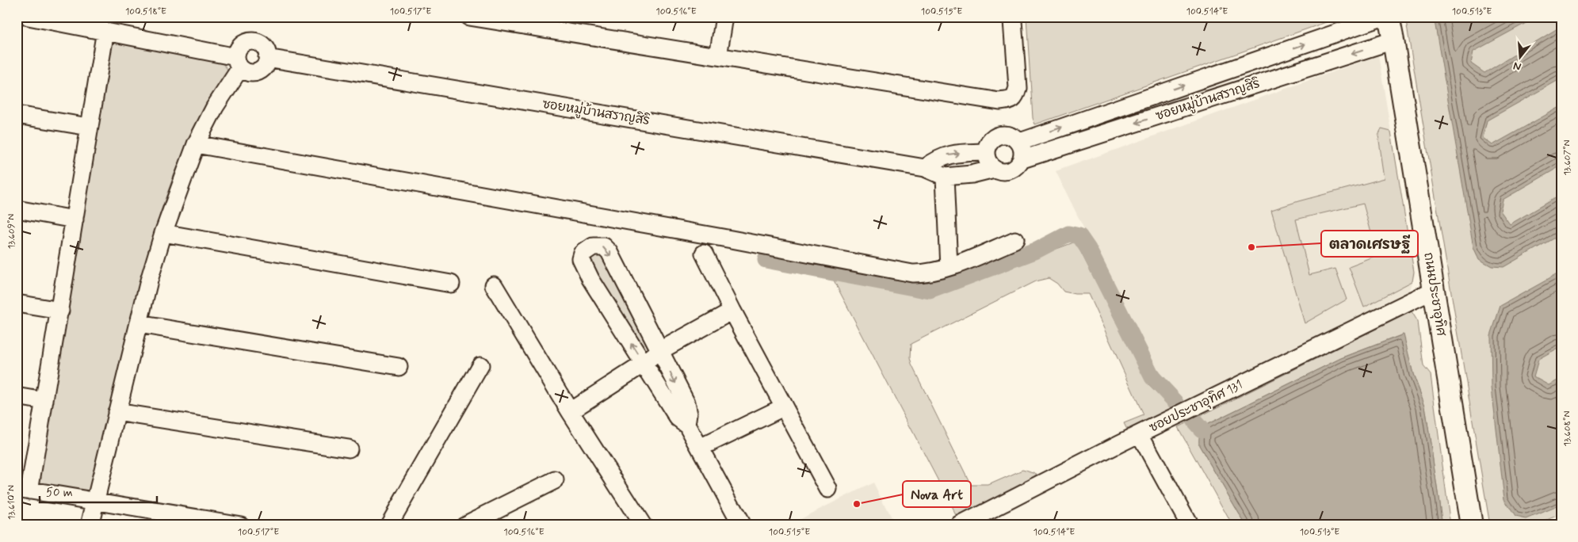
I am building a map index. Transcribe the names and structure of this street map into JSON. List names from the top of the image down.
{
  "streets": {
    "main road": ["ถนนประชาอุทิศ"],
    "street": ["ซอยหมู่บ้านสราญสิริ", "ซอยประชาอุทิศ 131"]
  },
  "crossings": [
    ["ซอยหมู่บ้านสราญสิริ", "ถนนประชาอุทิศ"],
    ["ถนนประชาอุทิศ", "ซอยประชาอุทิศ 131"]
  ],
  "places": ["ตลาดเศรษฐี", "Nova Art"],
  "scale_bar": "50 m",
  "north": "bottom",
  "coordinates": [
    "100.518°E",
    "100.517°E",
    "100.516°E",
    "100.515°E",
    "100.514°E",
    "100.513°E",
    "13.607°N",
    "13.609°N",
    "13.608°N",
    "13.610°N"
  ]
}
